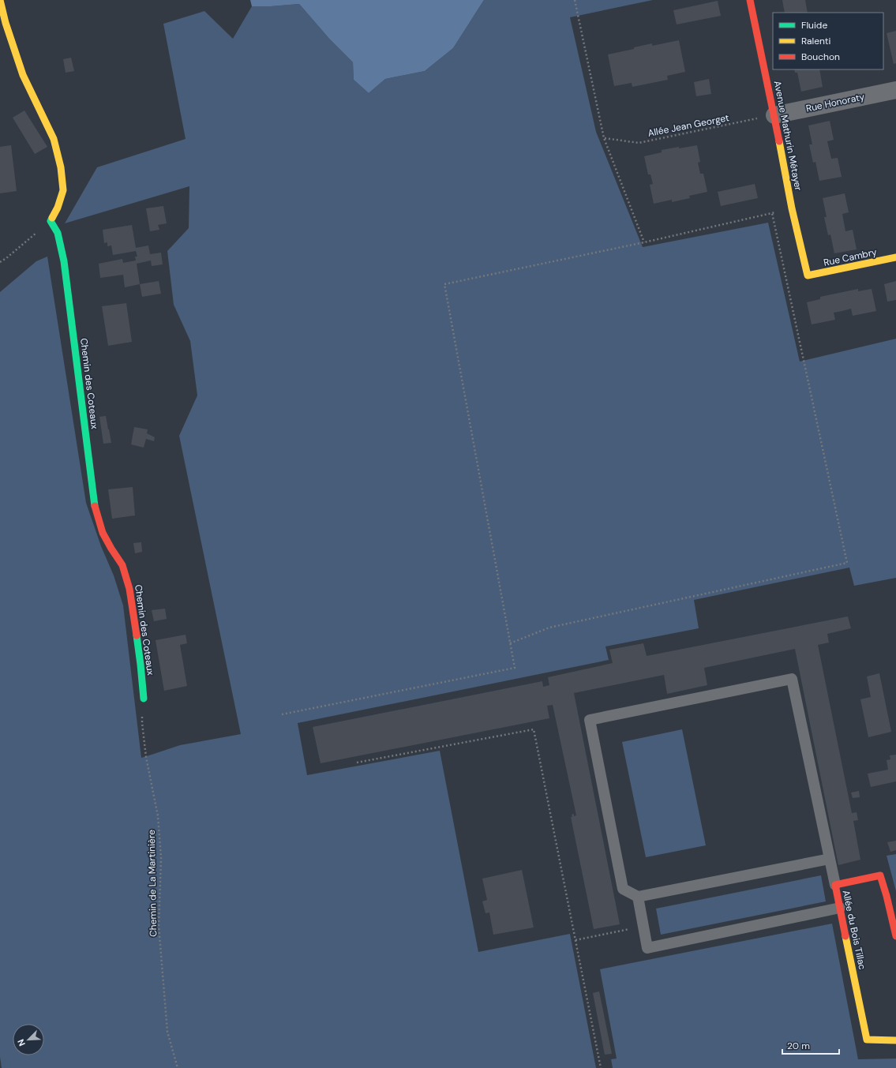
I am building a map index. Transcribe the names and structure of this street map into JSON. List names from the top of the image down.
{
  "streets": {
    "street": [
      "Rue Honoraty",
      "Avenue Mathurin Métayer",
      "Rue Cambry",
      "Chemin des Coteaux",
      "Allée du Bois Tillac"
    ],
    "path": ["Allée Jean Georget", "Chemin de La Martinière"]
  },
  "crossings": [
    ["Rue Honoraty", "Allée Jean Georget"],
    ["Rue Honoraty", "Avenue Mathurin Métayer"],
    ["Allée Jean Georget", "Avenue Mathurin Métayer"],
    ["Avenue Mathurin Métayer", "Rue Cambry"],
    ["Chemin des Coteaux", "Chemin de La Martinière"]
  ],
  "legend": ["Fluide", "Ralenti", "Bouchon"],
  "scale_bar": "20 m",
  "north": "bottom left"
}
